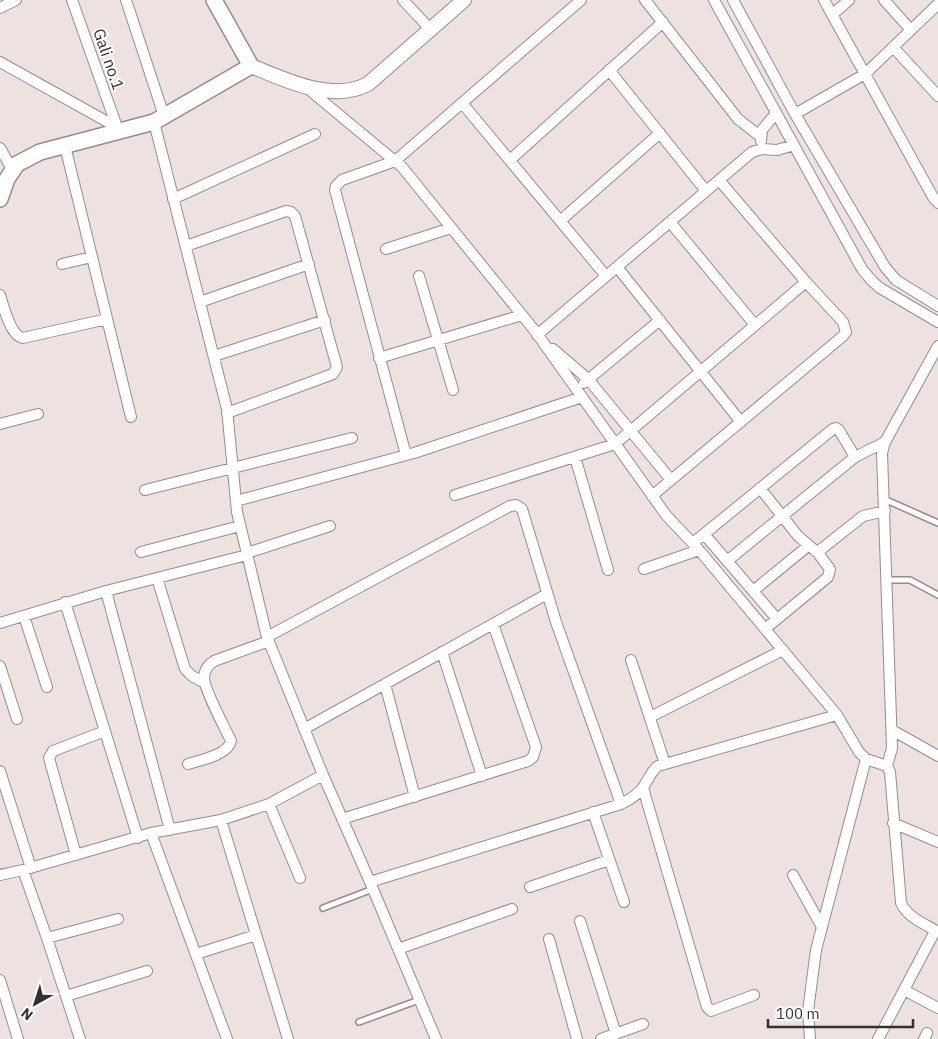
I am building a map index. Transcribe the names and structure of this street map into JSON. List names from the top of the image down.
{
  "streets": {
    "street": ["Gali no.1"]
  },
  "scale_bar": "100 m",
  "north": "bottom left"
}
